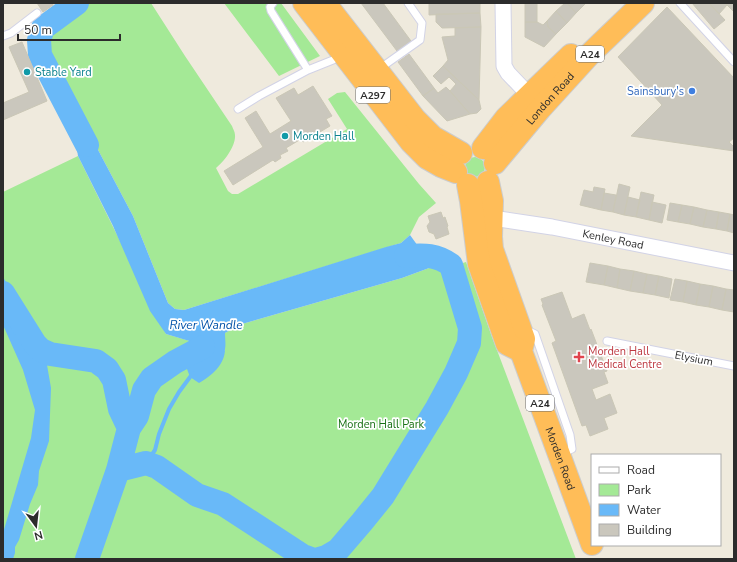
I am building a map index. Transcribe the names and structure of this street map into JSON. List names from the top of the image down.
{
  "streets": {
    "highway": [
      "A24",
      "A297",
      "London Road",
      "Morden Road"
    ],
    "street": ["Kenley Road"],
    "lane": ["Elysium"]
  },
  "crossings": [
    ["A297", "London Road"],
    ["A297", "Morden Road"],
    ["London Road", "Morden Road"],
    ["Kenley Road", "Morden Road"]
  ],
  "water": ["River Wandle"],
  "parks": ["Morden Hall Park"],
  "places": {
    "other": ["Stable Yard", "Sainsbury's", "Morden Hall"],
    "health": ["Morden Hall Medical Centre"]
  },
  "legend": [
    "Road",
    "Park",
    "Water",
    "Building"
  ],
  "scale_bar": "50 m",
  "north": "bottom"
}
